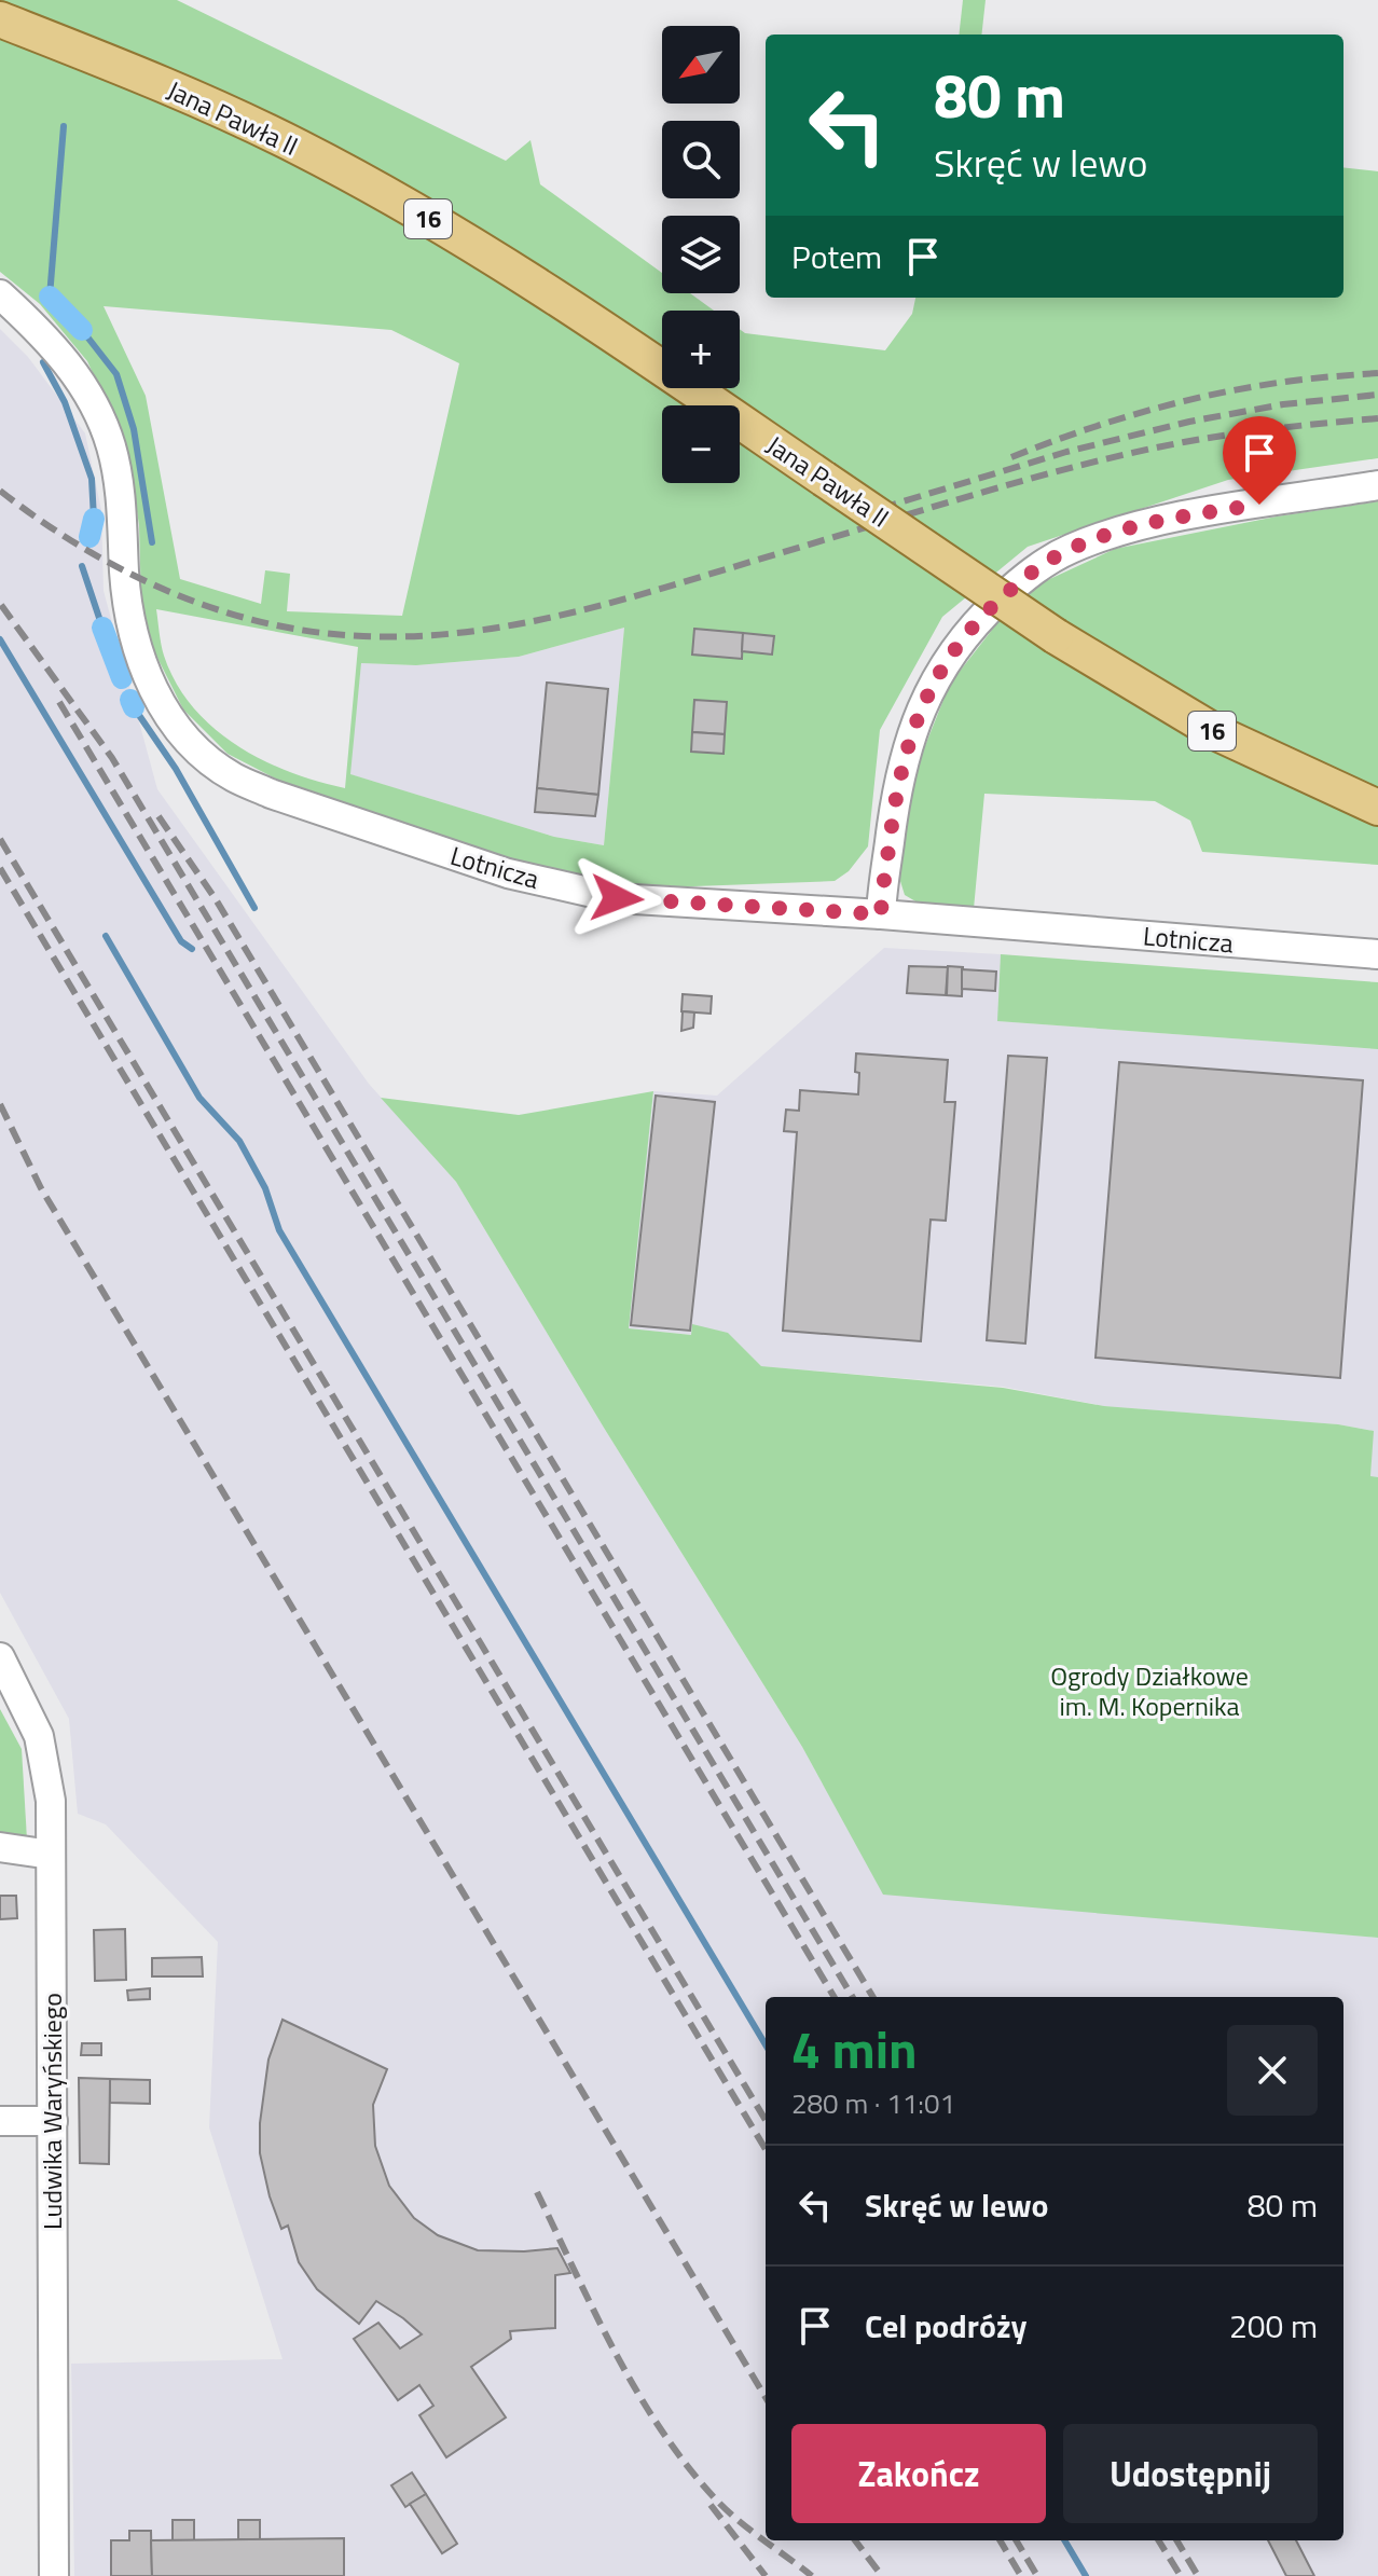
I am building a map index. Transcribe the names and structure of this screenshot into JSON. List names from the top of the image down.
{
  "streets": {
    "main road": ["Jana Pawła II", "16"],
    "street": ["Lotnicza", "Ludwika Waryńskiego"]
  },
  "parks": ["Ogrody Działkowe im. M. Kopernika"],
  "north": "bottom left",
  "page": {
    "map_buttons": ["+", "−"],
    "turn": ["80 m", "Skręć w lewo"],
    "then": "Potem",
    "heading": ["4 min", "280 m · 11:01"],
    "list": [
      {
        "name": "Skręć w lewo",
        "value": "80 m"
      },
      {
        "name": "Cel podróży",
        "value": "200 m"
      }
    ],
    "buttons": ["Zakończ", "Udostępnij"]
  }
}
